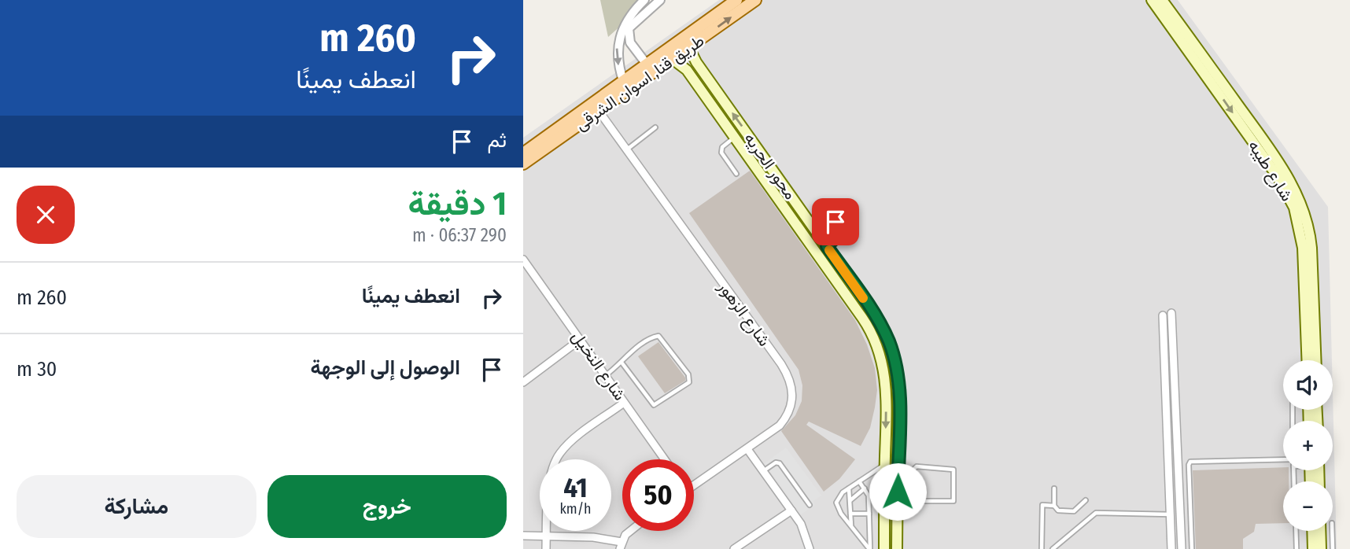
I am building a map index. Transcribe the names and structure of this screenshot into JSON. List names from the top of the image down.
{
  "streets": {
    "main road": ["طريق قنا, اسوان الشرقى", "محور الحريه", "شارع طيبه"],
    "street": ["شارع الزهور", "شارع النخيل"]
  },
  "crossings": [
    ["طريق قنا, اسوان الشرقى", "محور الحريه"],
    ["طريق قنا, اسوان الشرقى", "شارع الزهور"]
  ],
  "page": {
    "turn": ["260 m", "انعطف يمينًا"],
    "then": "ثم",
    "heading": ["1 دقيقة", "290 m · 06:37"],
    "list": [
      {
        "name": "انعطف يمينًا",
        "value": "260 m"
      },
      {
        "name": "الوصول إلى الوجهة",
        "value": "30 m"
      }
    ],
    "map_buttons": ["+", "−"],
    "speed": "41 km/h",
    "limit": "50",
    "buttons": ["خروج", "مشاركة"]
  }
}
